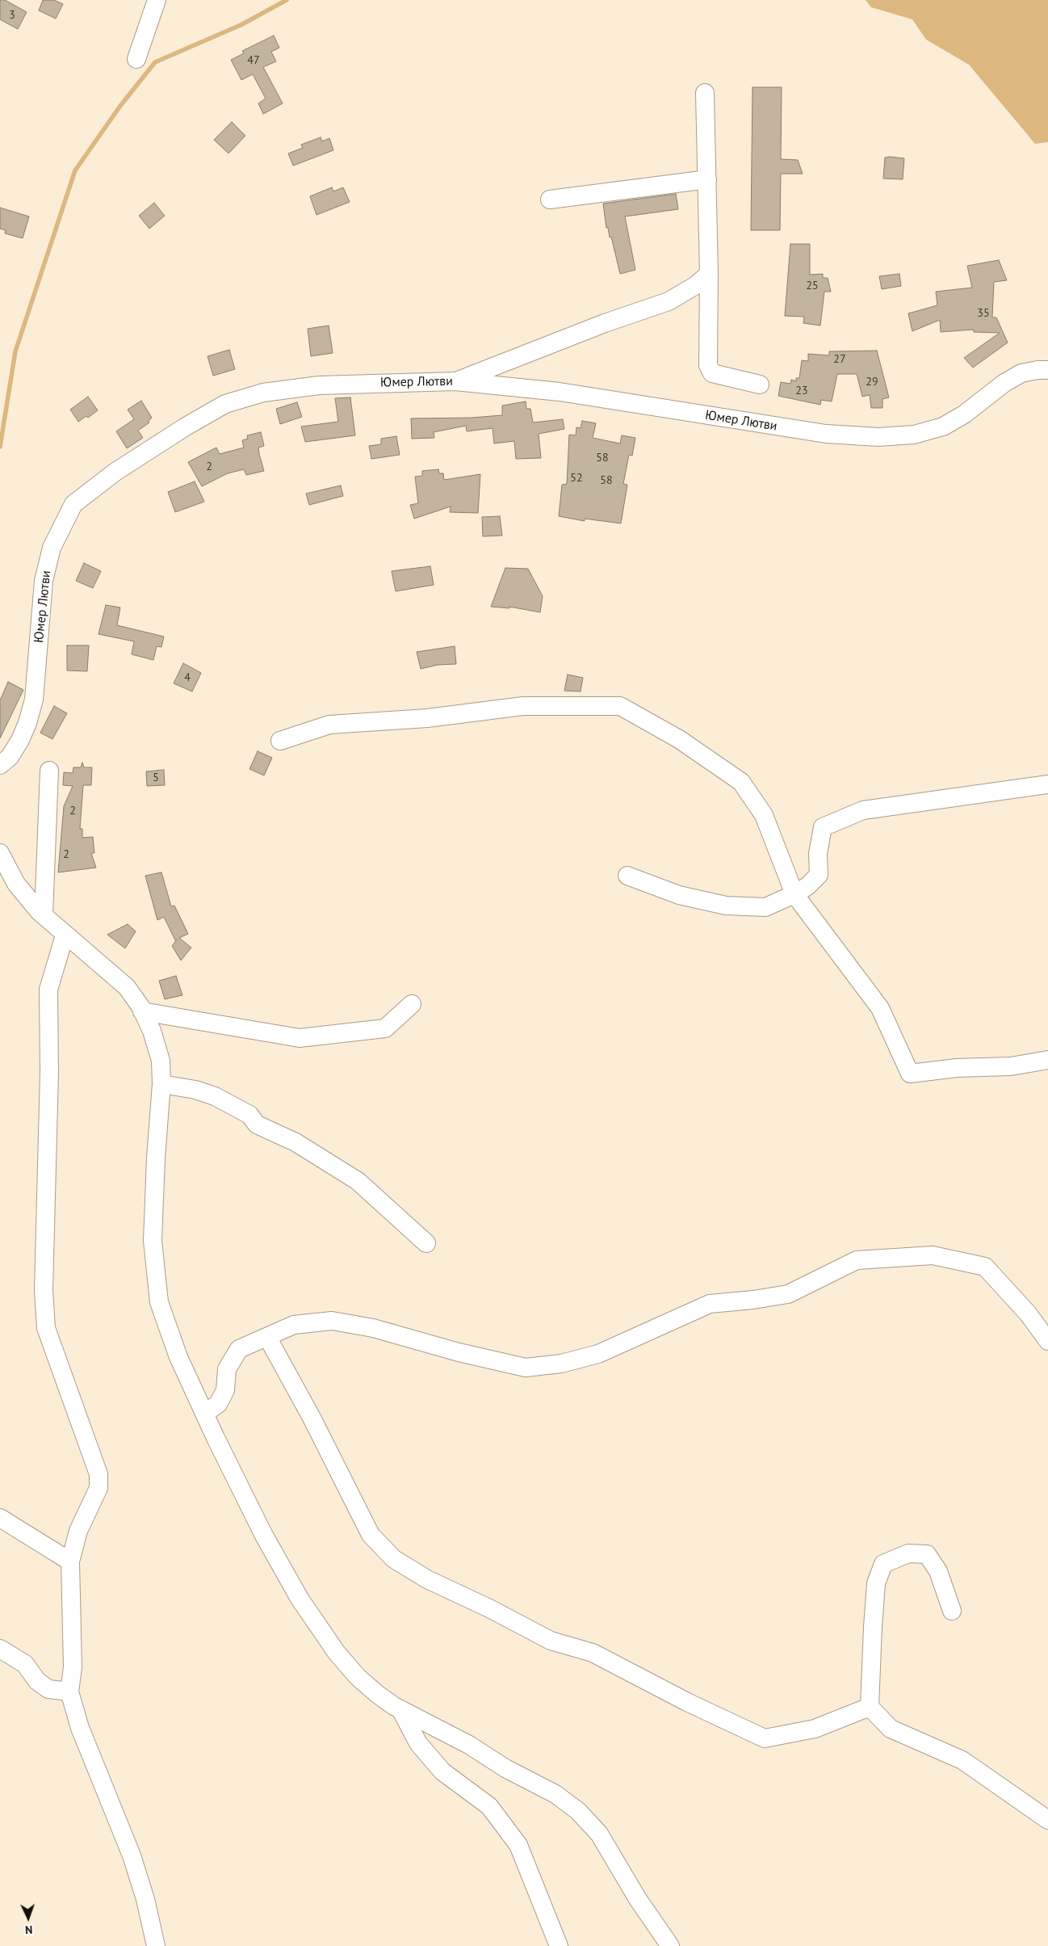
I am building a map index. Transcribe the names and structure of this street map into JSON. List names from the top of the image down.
{
  "streets": {
    "street": ["Юмер Лютви"]
  },
  "house_numbers": [
    "3",
    "47",
    "25",
    "35",
    "27",
    "29",
    "23",
    "58",
    "2",
    "52",
    "58",
    "4",
    "5",
    "2",
    "2"
  ],
  "north": "bottom"
}
